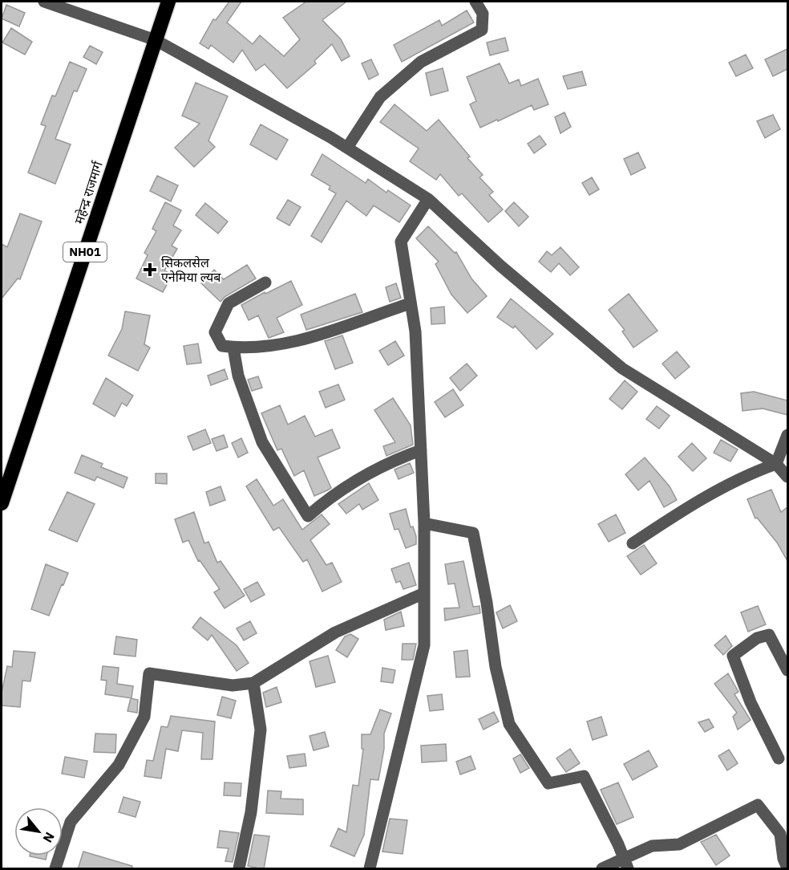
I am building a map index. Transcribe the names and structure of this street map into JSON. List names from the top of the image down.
{
  "streets": {
    "highway": ["महेन्द्र राजमार्ग", "NH01"]
  },
  "places": {
    "health": ["सिकलसेल एनेमिया ल्यब"]
  },
  "north": "bottom right"
}
